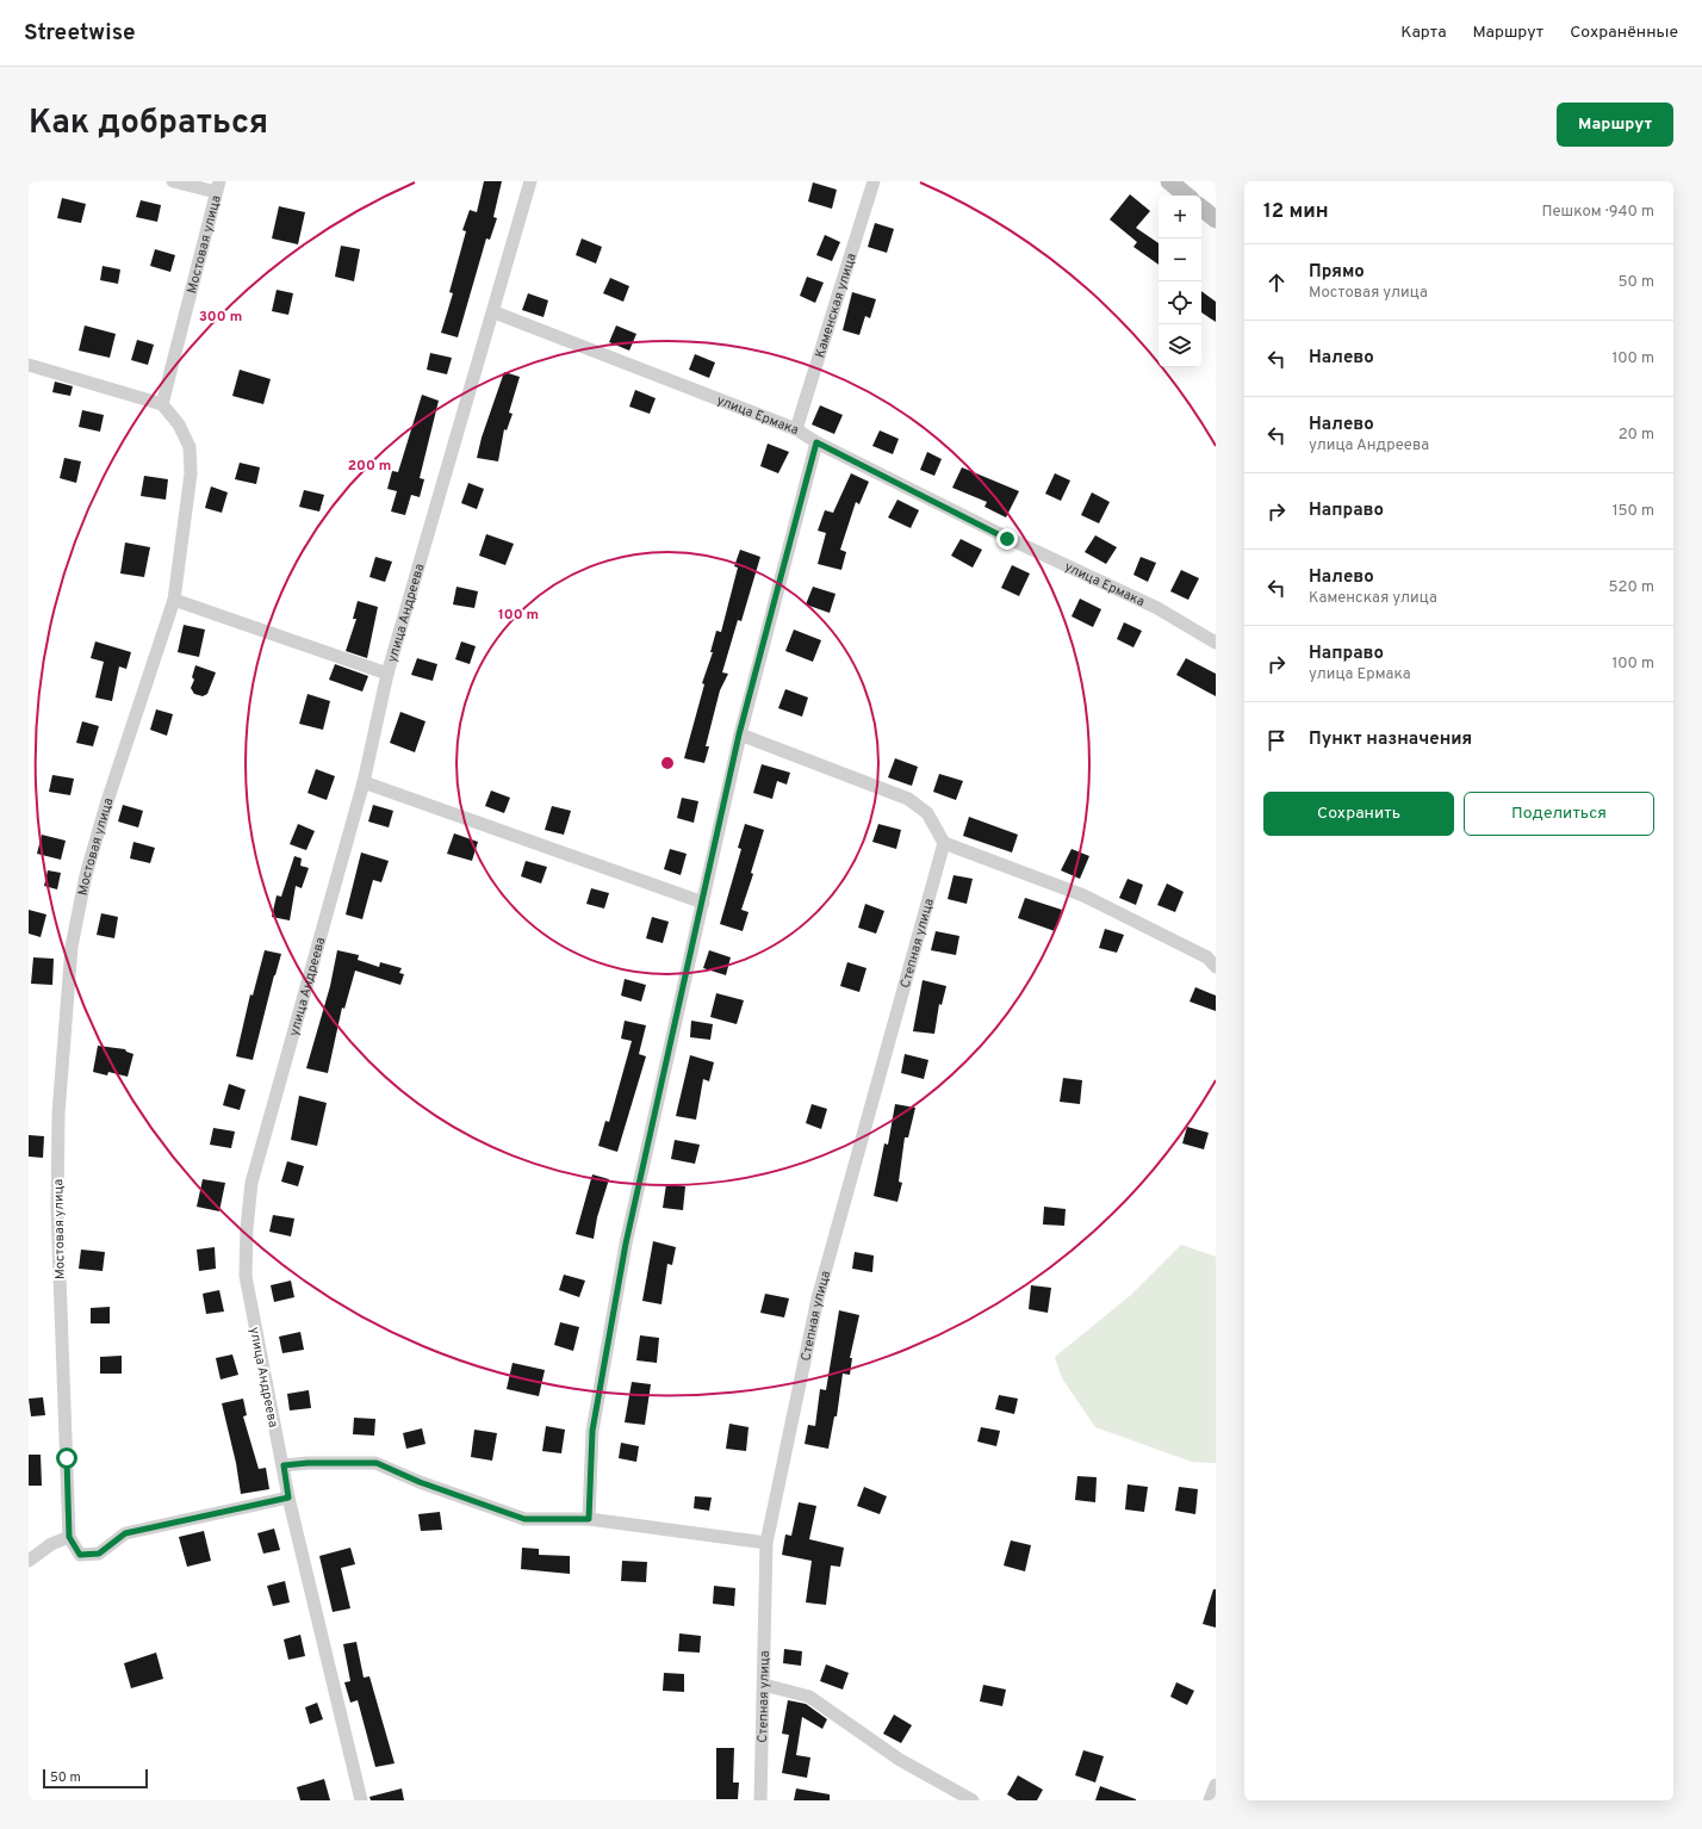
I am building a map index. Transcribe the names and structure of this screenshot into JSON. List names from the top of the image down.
{
  "streets": {
    "street": [
      "Мостовая улица",
      "Каменская улица",
      "улица Ермака",
      "улица Андреева",
      "Степная улица"
    ]
  },
  "crossings": [
    ["Каменская улица", "улица Ермака"],
    ["улица Ермака", "улица Андреева"]
  ],
  "scale_bar": "50 m",
  "page": {
    "header": "Streetwise",
    "nav": ["Карта", "Маршрут", "Сохранённые"],
    "title": "Как добраться",
    "buttons": [
      "Маршрут",
      ["Сохранить", "Поделиться"]
    ],
    "heading": ["12 мин", "Пешком · 940 m"],
    "map_buttons": ["+", "−"],
    "list": [
      ["Прямо", "Мостовая улица", "50 m"],
      ["Налево", "100 m"],
      ["Налево", "улица Андреева", "20 m"],
      ["Направо", "150 m"],
      ["Налево", "Каменская улица", "520 m"],
      ["Направо", "улица Ермака", "100 m"],
      "Пункт назначения"
    ],
    "scale": "50 m"
  },
  "rings": ["300 m", "200 m", "100 m"]
}
